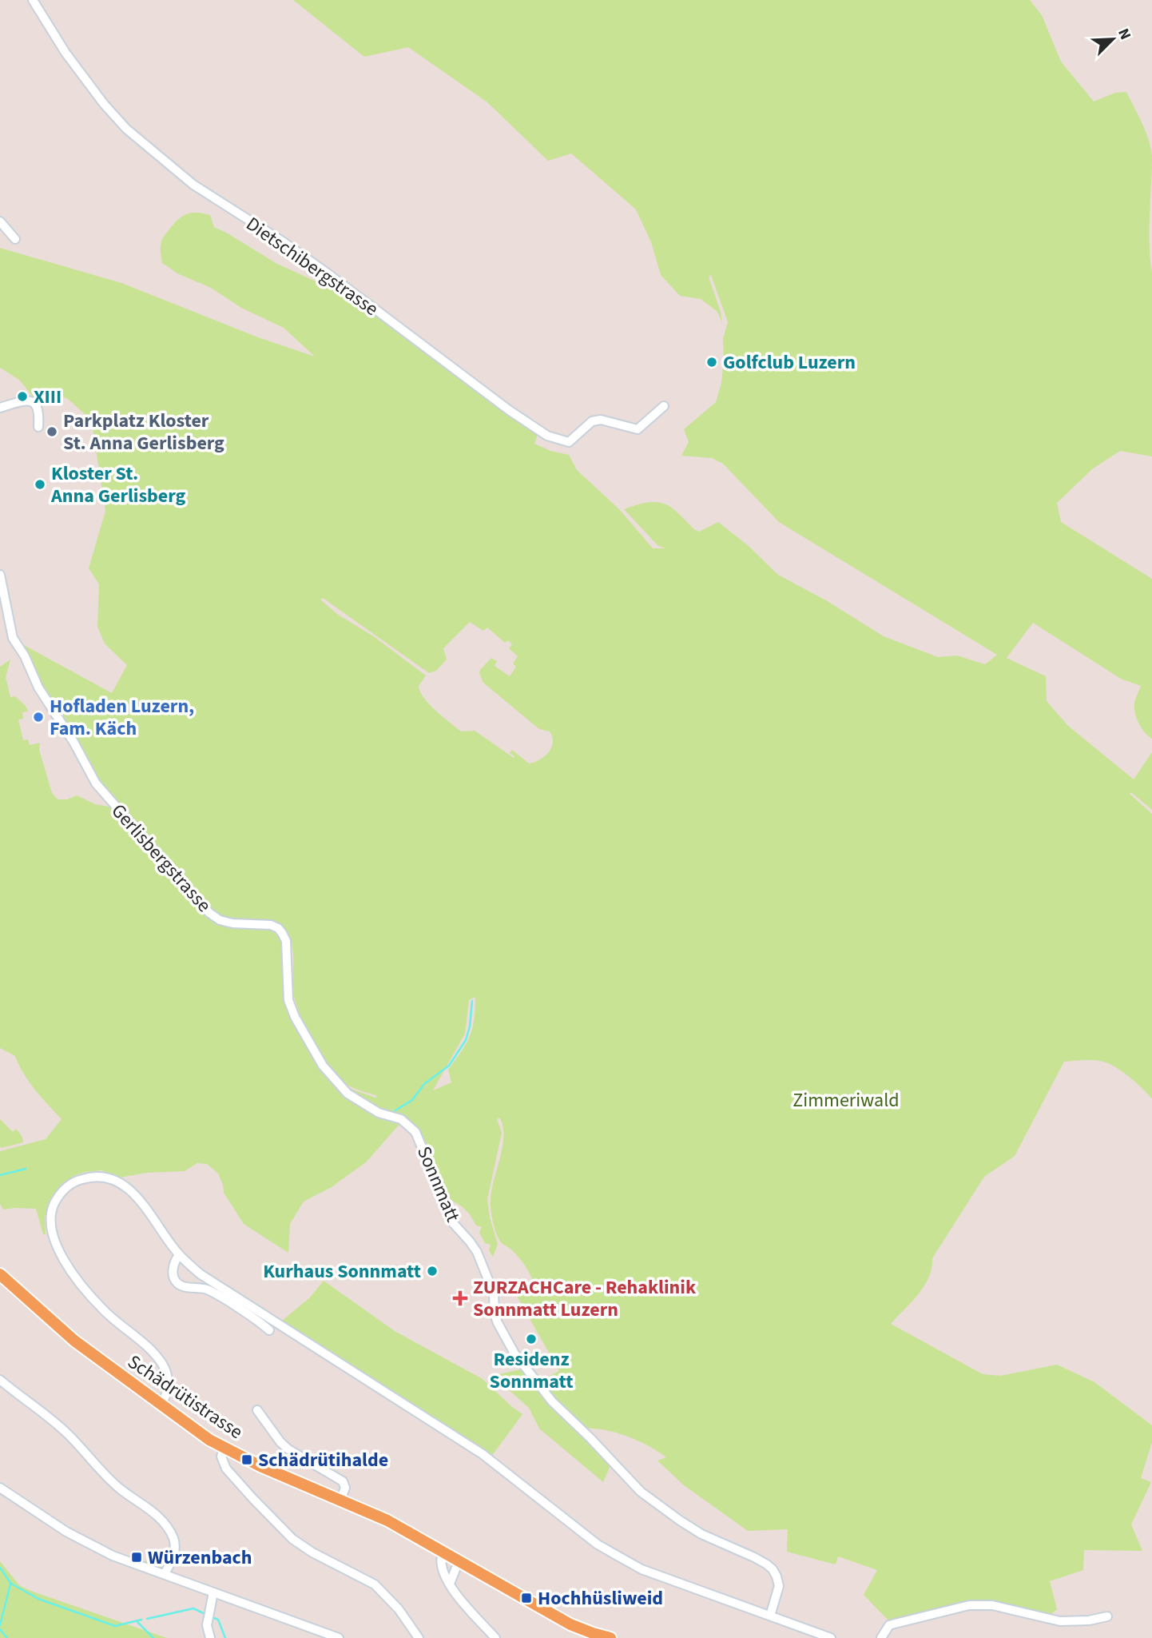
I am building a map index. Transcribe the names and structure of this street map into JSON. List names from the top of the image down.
{
  "streets": {
    "main road": ["Schädrütistrasse"],
    "street": ["Dietschibergstrasse", "Gerlisbergstrasse", "Sonnmatt"]
  },
  "crossings": [
    ["Gerlisbergstrasse", "Sonnmatt"]
  ],
  "parks": ["Zimmeriwald"],
  "places": {
    "other": [
      "Golfclub Luzern",
      "XIII",
      "Parkplatz Kloster St. Anna Gerlisberg",
      "Kloster St. Anna Gerlisberg",
      "Hofladen Luzern, Fam. Käch",
      "Kurhaus Sonnmatt",
      "Residenz Sonnmatt"
    ],
    "health": ["ZURZACHCare - Rehaklinik Sonnmatt Luzern"],
    "transit": ["Schädrütihalde", "Würzenbach", "Hochhüsliweid"]
  },
  "north": "top right"
}
